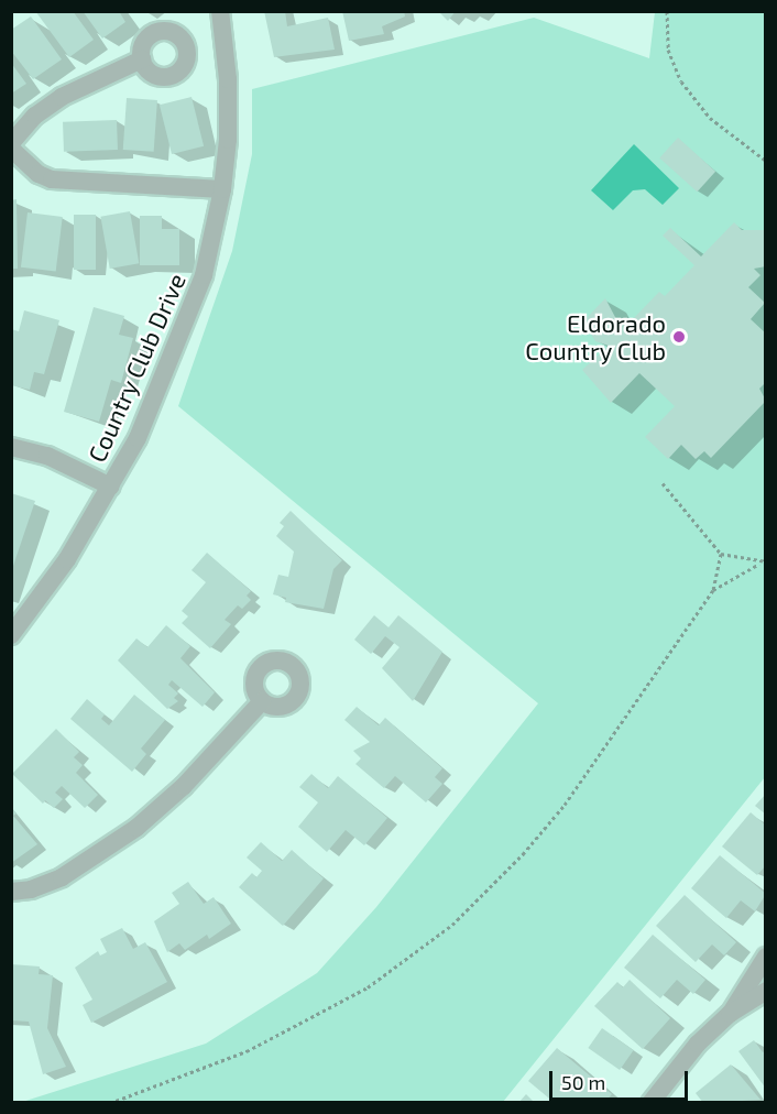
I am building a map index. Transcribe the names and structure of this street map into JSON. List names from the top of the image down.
{
  "streets": {
    "street": ["Country Club Drive"]
  },
  "places": ["Eldorado Country Club"],
  "scale_bar": "50 m"
}
